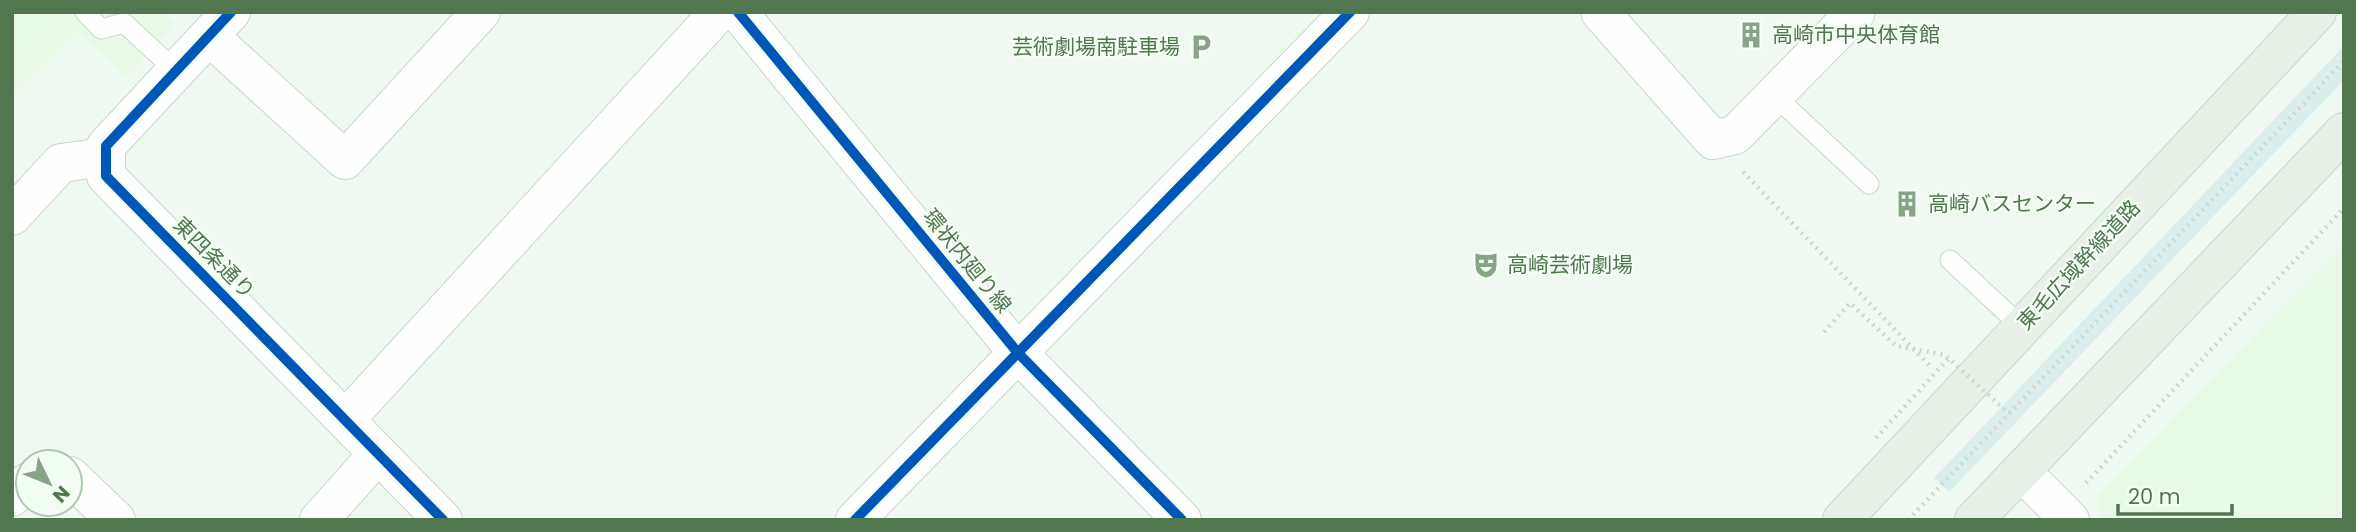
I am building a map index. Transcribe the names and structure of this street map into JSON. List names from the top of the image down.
{
  "streets": {
    "highway": ["東毛広域幹線道路"],
    "street": ["東四条通り", "環状内廻り線"]
  },
  "places": {
    "building": ["高崎市中央体育館", "高崎バスセンター"],
    "parking": ["芸術劇場南駐車場"],
    "theatre": ["高崎芸術劇場"]
  },
  "scale_bar": "20 m",
  "north": "bottom right"
}
